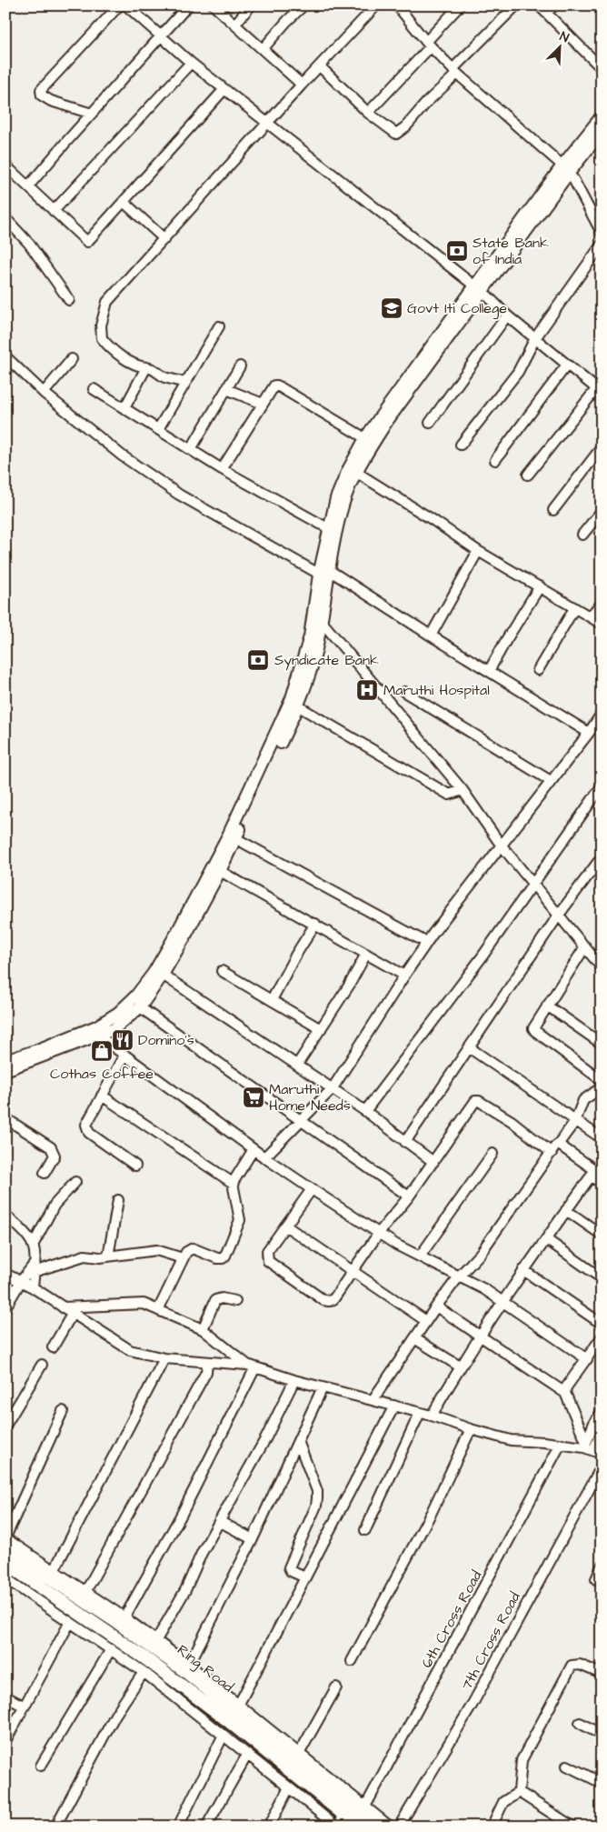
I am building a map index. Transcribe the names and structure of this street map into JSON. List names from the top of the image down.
{
  "streets": {
    "highway": ["Ring Road"],
    "street": ["6th Cross Road", "7th Cross Road"]
  },
  "places": {
    "bank": ["State Bank of India", "Syndicate Bank"],
    "school or university": ["Govt Iti College"],
    "hospital": ["Maruthi Hospital"],
    "restaurant": ["Domino's"],
    "shop": ["Cothas Coffee"],
    "supermarket": ["Maruthi Home Needs"]
  },
  "north": "top right"
}
